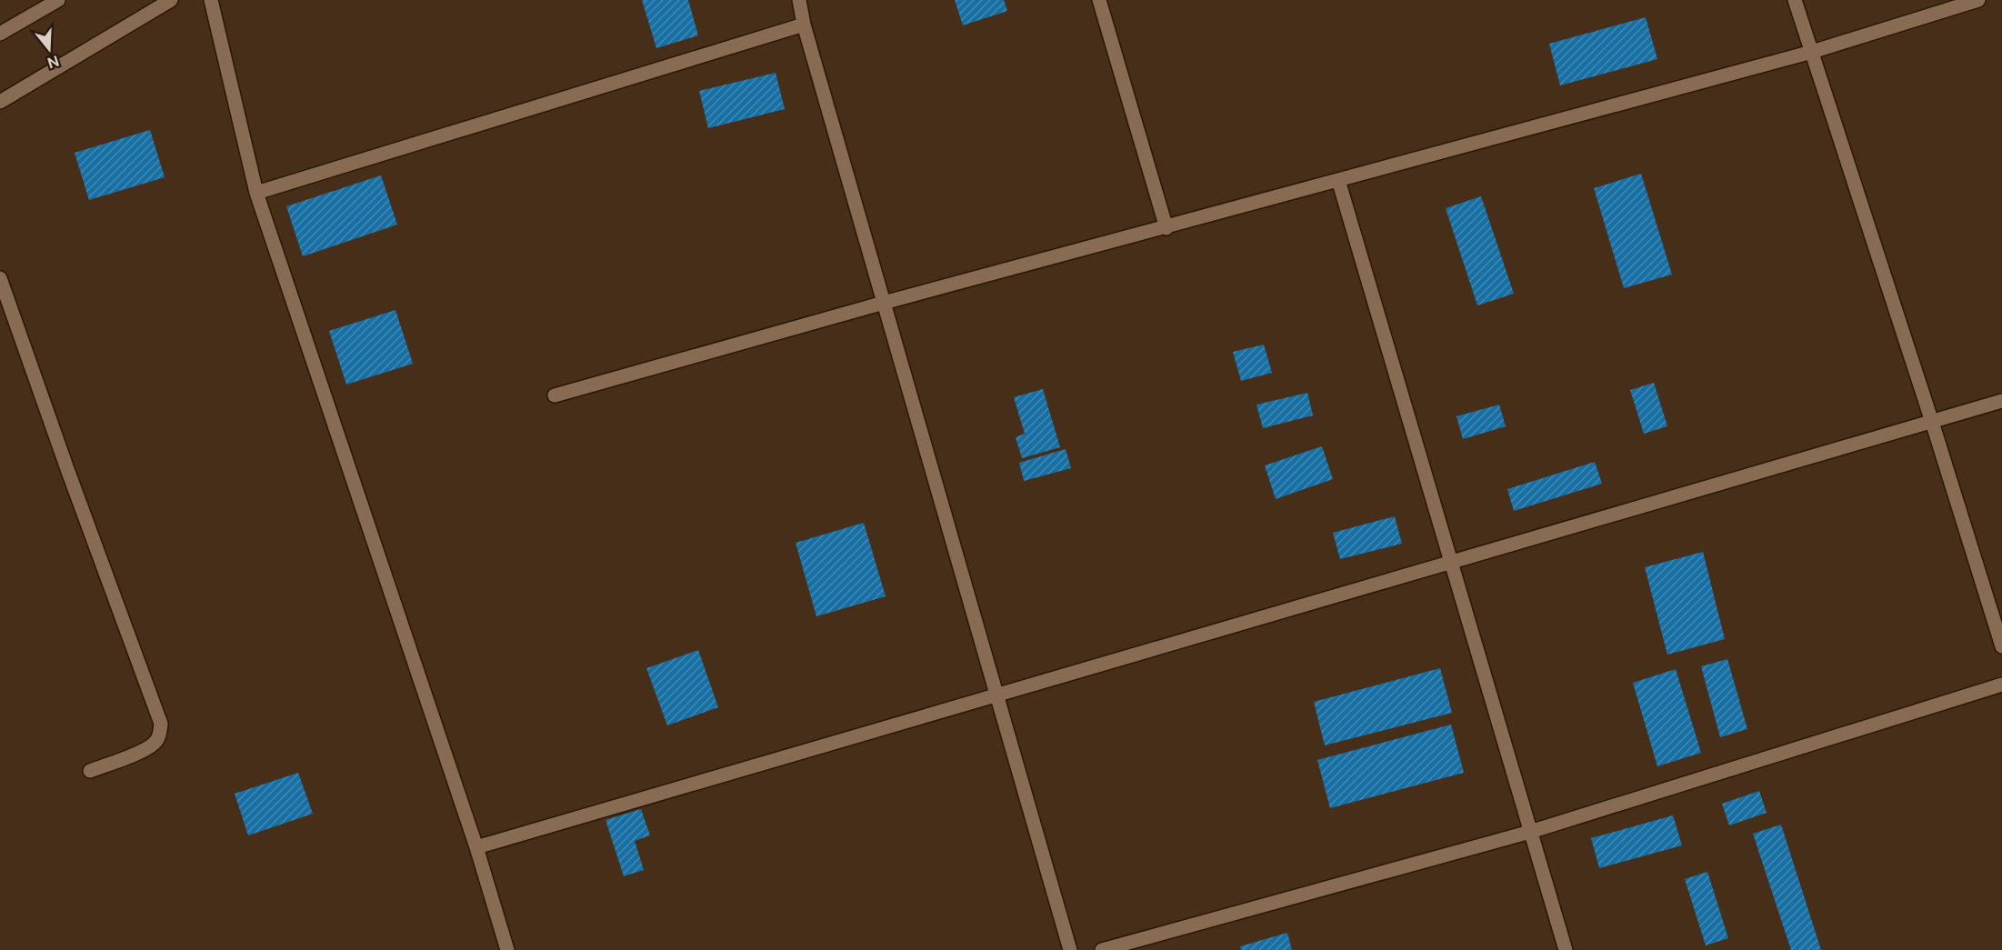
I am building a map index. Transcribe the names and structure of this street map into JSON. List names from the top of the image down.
{
  "north": "bottom"
}
